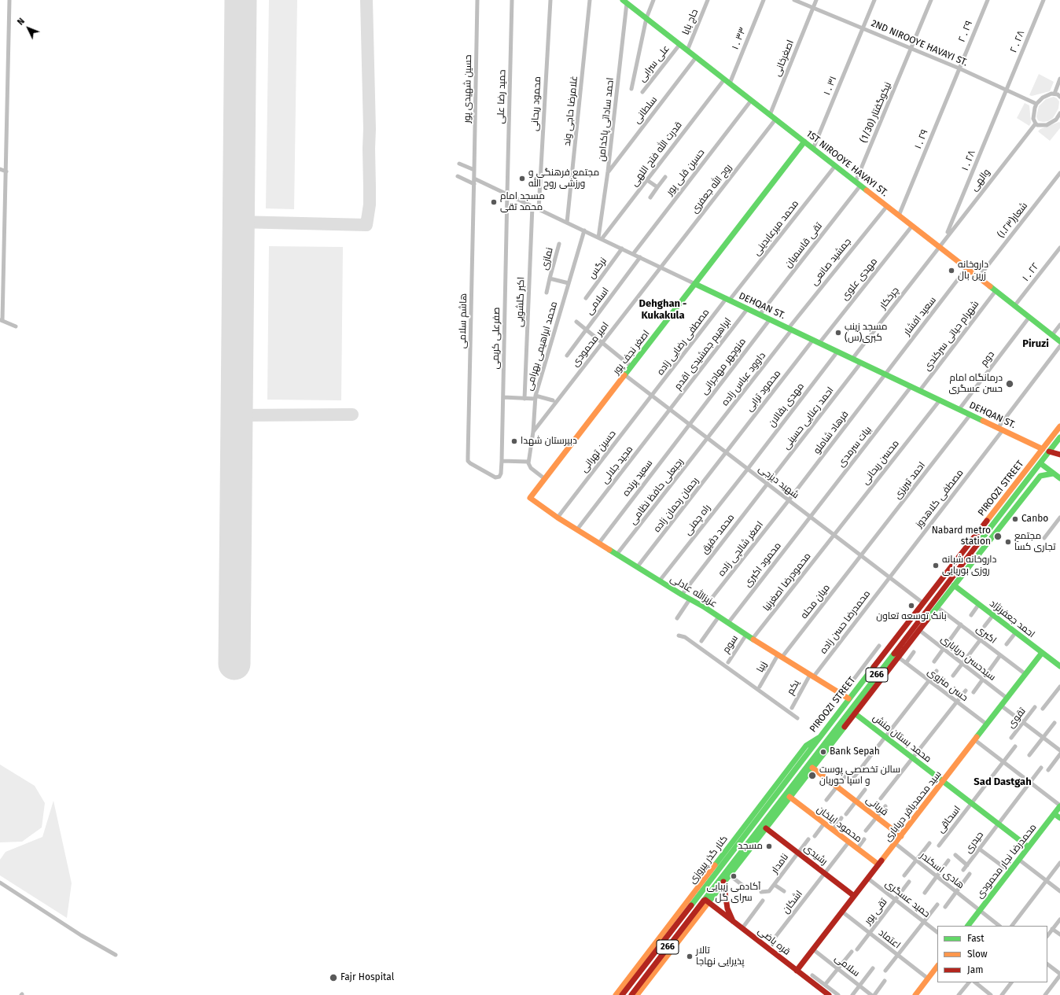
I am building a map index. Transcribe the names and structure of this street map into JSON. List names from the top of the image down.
{
  "streets": {
    "main road": [
      "1ST NIROOYE HAVAYI ST.",
      "DEHQAN ST.",
      "اصغر نجف پور",
      "PIROOZI STREET",
      "عزیزالله عادلی",
      "احمد جعفرنژاد",
      "266",
      "محمد بستان منش",
      "قربانی",
      "سید محمدباقر دریاباری",
      "محمود ایلخان",
      "رشیدی",
      "کنار گذر پیروزی",
      "محمدرضا نجار محمودی",
      "قره یاضی"
    ],
    "street": [
      "حاج بابا",
      "۲ . ۲۹",
      "۱ . ۳۳",
      "۲ . ۲۸",
      "2ND NIROOYE HAVAYI ST.",
      "اصغرخانی",
      "علی سرابی",
      "۱ . ۳۱",
      "حسین شهیدی پور",
      "حمید رضا علی",
      "محمود ریحانی",
      "سلطانی",
      "غلامرضا حاجی وند",
      "نیکوگفتار (1/30)",
      "احمد ساداتی پاکدامن",
      "۱ . ۲۹",
      "قدرت الله فتح اللهی",
      "۱ . ۲۸",
      "حسین قلی پور",
      "والهی",
      "روح الله جعفری",
      "شعار(۱.۲۳)",
      "محمد میرعابدینی",
      "تقی قاسمیان",
      "نمازی",
      "جمشید صانعی",
      "نرگس",
      "۱ . ۲۲",
      "مهدی علوی",
      "چرخکار",
      "اسلامی",
      "اکبر گلشویی",
      "سعید افشار",
      "هاشم سلامی",
      "شهرام حیاتی سرکندی",
      "صفرعلی کریمی",
      "مصطفی رضایی زاده",
      "امیر محمودی",
      "محمد ابراهیمی بهرامی",
      "ابراهیم جمشیدی اقدم",
      "دوم",
      "منوچهر مهاجرانی",
      "داوود عباس زاده",
      "محمود ترابی",
      "مهدی بقالان",
      "احمد رعنایی حسینی",
      "فرهاد شاملو",
      "بیات سرمدی",
      "حسین تهرانی",
      "محسن ریحانی",
      "مجید جلالی",
      "سعید پرنده",
      "احمد تبریزی",
      "شهید دیزجی",
      "رجبعلی حافظ نظامی",
      "مصطفی کلاهدوز",
      "رحمان رحمان زاده",
      "راه چمنی",
      "محمد دقیق",
      "اصغر شالچی زاده",
      "محمود اکبری",
      "محمودرضا اصغرنیا",
      "میان محله",
      "محمدرضا حسن زاده",
      "اکبری",
      "سوم",
      "سیدحسن دریاباری",
      "زیبا",
      "حسن منزوی",
      "یکم",
      "تقوی",
      "اسحاقی",
      "حیدری",
      "نامدار",
      "هادی اسکندر",
      "حمید عسگری",
      "اشکان",
      "تقی پور",
      "اعتماد",
      "سلامی"
    ]
  },
  "crossings": [
    ["حاج بابا", "1ST NIROOYE HAVAYI ST."],
    ["۲ . ۲۹", "2ND NIROOYE HAVAYI ST."],
    ["۲ . ۲۹", "۱ . ۲۹"],
    ["۱ . ۳۳", "1ST NIROOYE HAVAYI ST."],
    ["۲ . ۲۸", "2ND NIROOYE HAVAYI ST."],
    ["۲ . ۲۸", "۱ . ۲۸"],
    ["2ND NIROOYE HAVAYI ST.", "اصغرخانی"],
    ["2ND NIROOYE HAVAYI ST.", "۱ . ۳۱"],
    ["2ND NIROOYE HAVAYI ST.", "نیکوگفتار (1/30)"],
    ["2ND NIROOYE HAVAYI ST.", "۱ . ۲۹"],
    ["2ND NIROOYE HAVAYI ST.", "۱ . ۲۸"],
    ["اصغرخانی", "1ST NIROOYE HAVAYI ST."],
    ["علی سرابی", "1ST NIROOYE HAVAYI ST."],
    ["۱ . ۳۱", "1ST NIROOYE HAVAYI ST."],
    ["حسین شهیدی پور", "DEHQAN ST."],
    ["حسین شهیدی پور", "هاشم سلامی"],
    ["حمید رضا علی", "DEHQAN ST."],
    ["حمید رضا علی", "صفرعلی کریمی"],
    ["محمود ریحانی", "DEHQAN ST."],
    ["سلطانی", "احمد ساداتی پاکدامن"],
    ["سلطانی", "1ST NIROOYE HAVAYI ST."],
    ["غلامرضا حاجی وند", "DEHQAN ST."],
    ["نیکوگفتار (1/30)", "1ST NIROOYE HAVAYI ST."],
    ["نیکوگفتار (1/30)", "تقی قاسمیان"],
    ["احمد ساداتی پاکدامن", "قدرت الله فتح اللهی"],
    ["احمد ساداتی پاکدامن", "1ST NIROOYE HAVAYI ST."],
    ["احمد ساداتی پاکدامن", "DEHQAN ST."],
    ["۱ . ۲۹", "1ST NIROOYE HAVAYI ST."],
    ["قدرت الله فتح اللهی", "1ST NIROOYE HAVAYI ST."],
    ["قدرت الله فتح اللهی", "DEHQAN ST."],
    ["۱ . ۲۸", "والهی"],
    ["1ST NIROOYE HAVAYI ST.", "حسین قلی پور"],
    ["1ST NIROOYE HAVAYI ST.", "والهی"],
    ["1ST NIROOYE HAVAYI ST.", "روح الله جعفری"],
    ["1ST NIROOYE HAVAYI ST.", "شعار(۱.۲۳)"],
    ["1ST NIROOYE HAVAYI ST.", "محمد میرعابدینی"],
    ["1ST NIROOYE HAVAYI ST.", "تقی قاسمیان"],
    ["1ST NIROOYE HAVAYI ST.", "جمشید صانعی"],
    ["1ST NIROOYE HAVAYI ST.", "۱ . ۲۲"],
    ["1ST NIROOYE HAVAYI ST.", "مهدی علوی"],
    ["1ST NIROOYE HAVAYI ST.", "چرخکار"],
    ["1ST NIROOYE HAVAYI ST.", "سعید افشار"],
    ["1ST NIROOYE HAVAYI ST.", "شهرام حیاتی سرکندی"],
    ["1ST NIROOYE HAVAYI ST.", "اصغر نجف پور"],
    ["1ST NIROOYE HAVAYI ST.", "دوم"],
    ["حسین قلی پور", "DEHQAN ST."],
    ["والهی", "چرخکار"],
    ["روح الله جعفری", "DEHQAN ST."],
    ["روح الله جعفری", "امیر محمودی"],
    ["محمد میرعابدینی", "DEHQAN ST."],
    ["محمد میرعابدینی", "مصطفی رضایی زاده"],
    ["تقی قاسمیان", "DEHQAN ST."],
    ["نمازی", "محمد ابراهیمی بهرامی"],
    ["جمشید صانعی", "DEHQAN ST."],
    ["جمشید صانعی", "داوود عباس زاده"],
    ["نرگس", "DEHQAN ST."],
    ["مهدی علوی", "DEHQAN ST."],
    ["چرخکار", "DEHQAN ST."],
    ["اسلامی", "DEHQAN ST."],
    ["اکبر گلشویی", "DEHQAN ST."],
    ["DEHQAN ST.", "سعید افشار"],
    ["DEHQAN ST.", "هاشم سلامی"],
    ["DEHQAN ST.", "شهرام حیاتی سرکندی"],
    ["DEHQAN ST.", "صفرعلی کریمی"],
    ["DEHQAN ST.", "مصطفی رضایی زاده"],
    ["DEHQAN ST.", "امیر محمودی"],
    ["DEHQAN ST.", "محمد ابراهیمی بهرامی"],
    ["DEHQAN ST.", "اصغر نجف پور"],
    ["DEHQAN ST.", "ابراهیم جمشیدی اقدم"],
    ["DEHQAN ST.", "دوم"],
    ["DEHQAN ST.", "منوچهر مهاجرانی"],
    ["DEHQAN ST.", "داوود عباس زاده"],
    ["DEHQAN ST.", "محمود ترابی"],
    ["DEHQAN ST.", "مهدی بقالان"],
    ["DEHQAN ST.", "احمد رعنایی حسینی"],
    ["DEHQAN ST.", "فرهاد شاملو"],
    ["DEHQAN ST.", "بیات سرمدی"],
    ["DEHQAN ST.", "محسن ریحانی"],
    ["DEHQAN ST.", "احمد تبریزی"],
    ["DEHQAN ST.", "PIROOZI STREET"],
    ["DEHQAN ST.", "مصطفی کلاهدوز"],
    ["سعید افشار", "فرهاد شاملو"],
    ["هاشم سلامی", "صفرعلی کریمی"],
    ["مصطفی رضایی زاده", "حسین تهرانی"],
    ["مصطفی رضایی زاده", "شهید دیزجی"],
    ["امیر محمودی", "محمد ابراهیمی بهرامی"],
    ["اصغر نجف پور", "شهید دیزجی"],
    ["اصغر نجف پور", "عزیزالله عادلی"],
    ["ابراهیم جمشیدی اقدم", "مجید جلالی"],
    ["ابراهیم جمشیدی اقدم", "شهید دیزجی"],
    ["منوچهر مهاجرانی", "سعید پرنده"],
    ["منوچهر مهاجرانی", "شهید دیزجی"],
    ["داوود عباس زاده", "شهید دیزجی"],
    ["داوود عباس زاده", "رجبعلی حافظ نظامی"],
    ["محمود ترابی", "شهید دیزجی"],
    ["محمود ترابی", "رحمان رحمان زاده"],
    ["مهدی بقالان", "شهید دیزجی"],
    ["مهدی بقالان", "راه چمنی"],
    ["احمد رعنایی حسینی", "شهید دیزجی"],
    ["احمد رعنایی حسینی", "محمد دقیق"],
    ["فرهاد شاملو", "شهید دیزجی"],
    ["فرهاد شاملو", "اصغر شالچی زاده"],
    ["بیات سرمدی", "شهید دیزجی"],
    ["بیات سرمدی", "محمود اکبری"],
    ["حسین تهرانی", "شهید دیزجی"],
    ["حسین تهرانی", "عزیزالله عادلی"],
    ["محسن ریحانی", "شهید دیزجی"],
    ["محسن ریحانی", "محمودرضا اصغرنیا"],
    ["مجید جلالی", "شهید دیزجی"],
    ["مجید جلالی", "عزیزالله عادلی"],
    ["سعید پرنده", "شهید دیزجی"],
    ["سعید پرنده", "عزیزالله عادلی"],
    ["احمد تبریزی", "شهید دیزجی"],
    ["احمد تبریزی", "میان محله"],
    ["شهید دیزجی", "PIROOZI STREET"],
    ["شهید دیزجی", "رجبعلی حافظ نظامی"],
    ["شهید دیزجی", "مصطفی کلاهدوز"],
    ["شهید دیزجی", "رحمان رحمان زاده"],
    ["شهید دیزجی", "راه چمنی"],
    ["شهید دیزجی", "محمد دقیق"],
    ["شهید دیزجی", "اصغر شالچی زاده"],
    ["شهید دیزجی", "محمود اکبری"],
    ["شهید دیزجی", "محمودرضا اصغرنیا"],
    ["شهید دیزجی", "میان محله"],
    ["شهید دیزجی", "محمدرضا حسن زاده"],
    ["PIROOZI STREET", "عزیزالله عادلی"],
    ["PIROOZI STREET", "احمد جعفرنژاد"],
    ["PIROOZI STREET", "کنار گذر پیروزی"],
    ["PIROOZI STREET", "قره یاضی"],
    ["رجبعلی حافظ نظامی", "عزیزالله عادلی"],
    ["مصطفی کلاهدوز", "محمدرضا حسن زاده"],
    ["رحمان رحمان زاده", "عزیزالله عادلی"],
    ["راه چمنی", "عزیزالله عادلی"],
    ["محمد دقیق", "عزیزالله عادلی"],
    ["اصغر شالچی زاده", "عزیزالله عادلی"],
    ["محمود اکبری", "عزیزالله عادلی"],
    ["محمودرضا اصغرنیا", "عزیزالله عادلی"],
    ["عزیزالله عادلی", "میان محله"],
    ["عزیزالله عادلی", "محمدرضا حسن زاده"],
    ["عزیزالله عادلی", "سوم"],
    ["عزیزالله عادلی", "زیبا"],
    ["عزیزالله عادلی", "یکم"],
    ["میان محله", "زیبا"],
    ["احمد جعفرنژاد", "سید محمدباقر دریاباری"],
    ["محمدرضا حسن زاده", "یکم"],
    ["اکبری", "سید محمدباقر دریاباری"],
    ["سیدحسن دریاباری", "سید محمدباقر دریاباری"],
    ["حسن منزوی", "سید محمدباقر دریاباری"],
    ["محمد بستان منش", "سید محمدباقر دریاباری"],
    ["محمد بستان منش", "اسحاقی"],
    ["محمد بستان منش", "حیدری"],
    ["محمد بستان منش", "محمدرضا نجار محمودی"],
    ["قربانی", "سید محمدباقر دریاباری"],
    ["سید محمدباقر دریاباری", "محمود ایلخان"],
    ["سید محمدباقر دریاباری", "رشیدی"],
    ["سید محمدباقر دریاباری", "هادی اسکندر"],
    ["سید محمدباقر دریاباری", "حمید عسگری"],
    ["سید محمدباقر دریاباری", "اعتماد"],
    ["سید محمدباقر دریاباری", "قره یاضی"],
    ["سید محمدباقر دریاباری", "سلامی"],
    ["محمود ایلخان", "اشکان"],
    ["رشیدی", "نامدار"],
    ["رشیدی", "اشکان"],
    ["محمدرضا نجار محمودی", "هادی اسکندر"],
    ["حمید عسگری", "تقی پور"],
    ["تقی پور", "اعتماد"]
  ],
  "districts": ["Dehghan - Kukakula", "Piruzi", "Sad Dastgah"],
  "places": [
    "مجتمع فرهنگی و ورزشی روح الله",
    "مسجد امام محمد تقی",
    "داروخانه زرین بال",
    "مسجد زینب کبری(س)",
    "درمانگاه امام حسن عسگری",
    "دبیرستان شهدا",
    "Canbo",
    "Nabard metro station",
    "مجتمع تجاری کسا",
    "داروخانه شبانه روزی بوریایی",
    "بانک توسعه تعاون",
    "Bank Sepah",
    "سالن تخصصی پوست و اسپا حوریان",
    "مسجد",
    "آکادمی زیبایی سرای گل",
    "تالار پذیرایی نهاجا",
    "Fajr Hospital"
  ],
  "legend": ["Fast", "Slow", "Jam"],
  "north": "top left"
}
